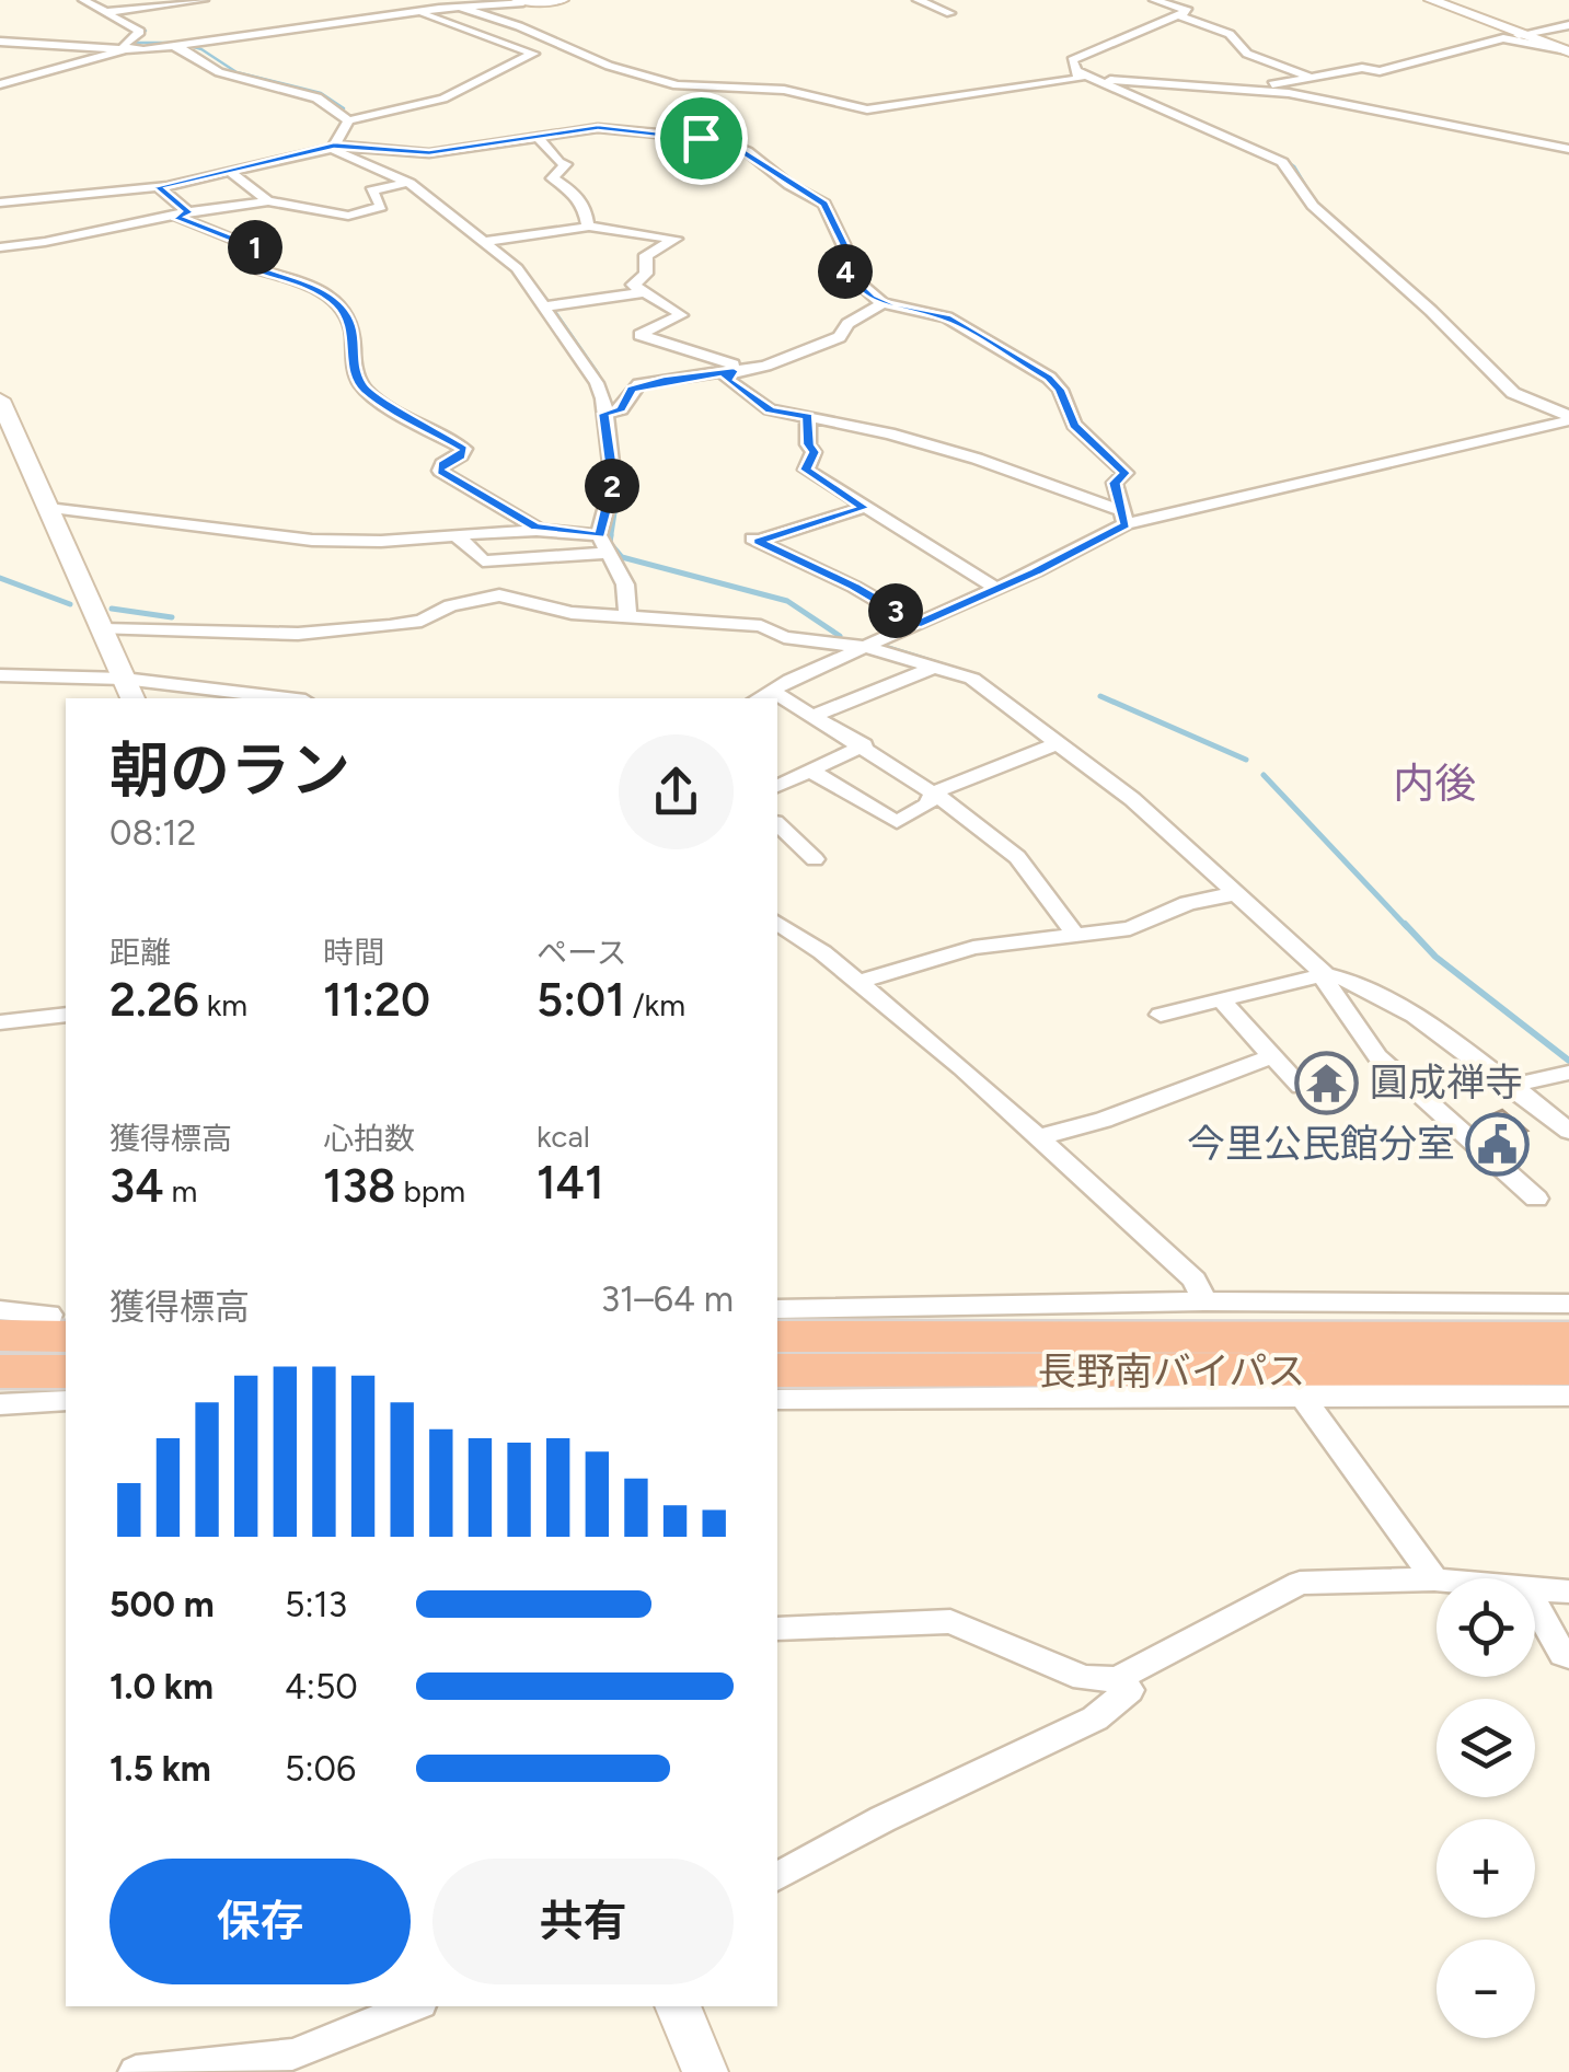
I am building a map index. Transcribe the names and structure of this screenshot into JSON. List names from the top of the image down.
{
  "streets": {
    "highway": ["長野南バイパス"]
  },
  "districts": ["内後"],
  "places": {
    "temple": ["圓成禅寺"],
    "public building": ["今里公民館分室"]
  },
  "page": {
    "pins": [
      "1",
      "4",
      "2",
      "3"
    ],
    "heading": ["朝のラン", "08:12"],
    "stats": [
      ["距離", "2.26 km"],
      ["時間", "11:20"],
      ["ペース", "5:01 /km"],
      ["獲得標高", "34 m"],
      ["心拍数", "138 bpm"],
      ["kcal", "141"]
    ],
    "chart": ["獲得標高", "31–64 m"],
    "list": [
      {
        "name": "500 m",
        "note": "5:13"
      },
      {
        "name": "1.0 km",
        "note": "4:50"
      },
      {
        "name": "1.5 km",
        "note": "5:06"
      }
    ],
    "map_buttons": ["+", "−"],
    "buttons": ["保存", "共有"]
  }
}
